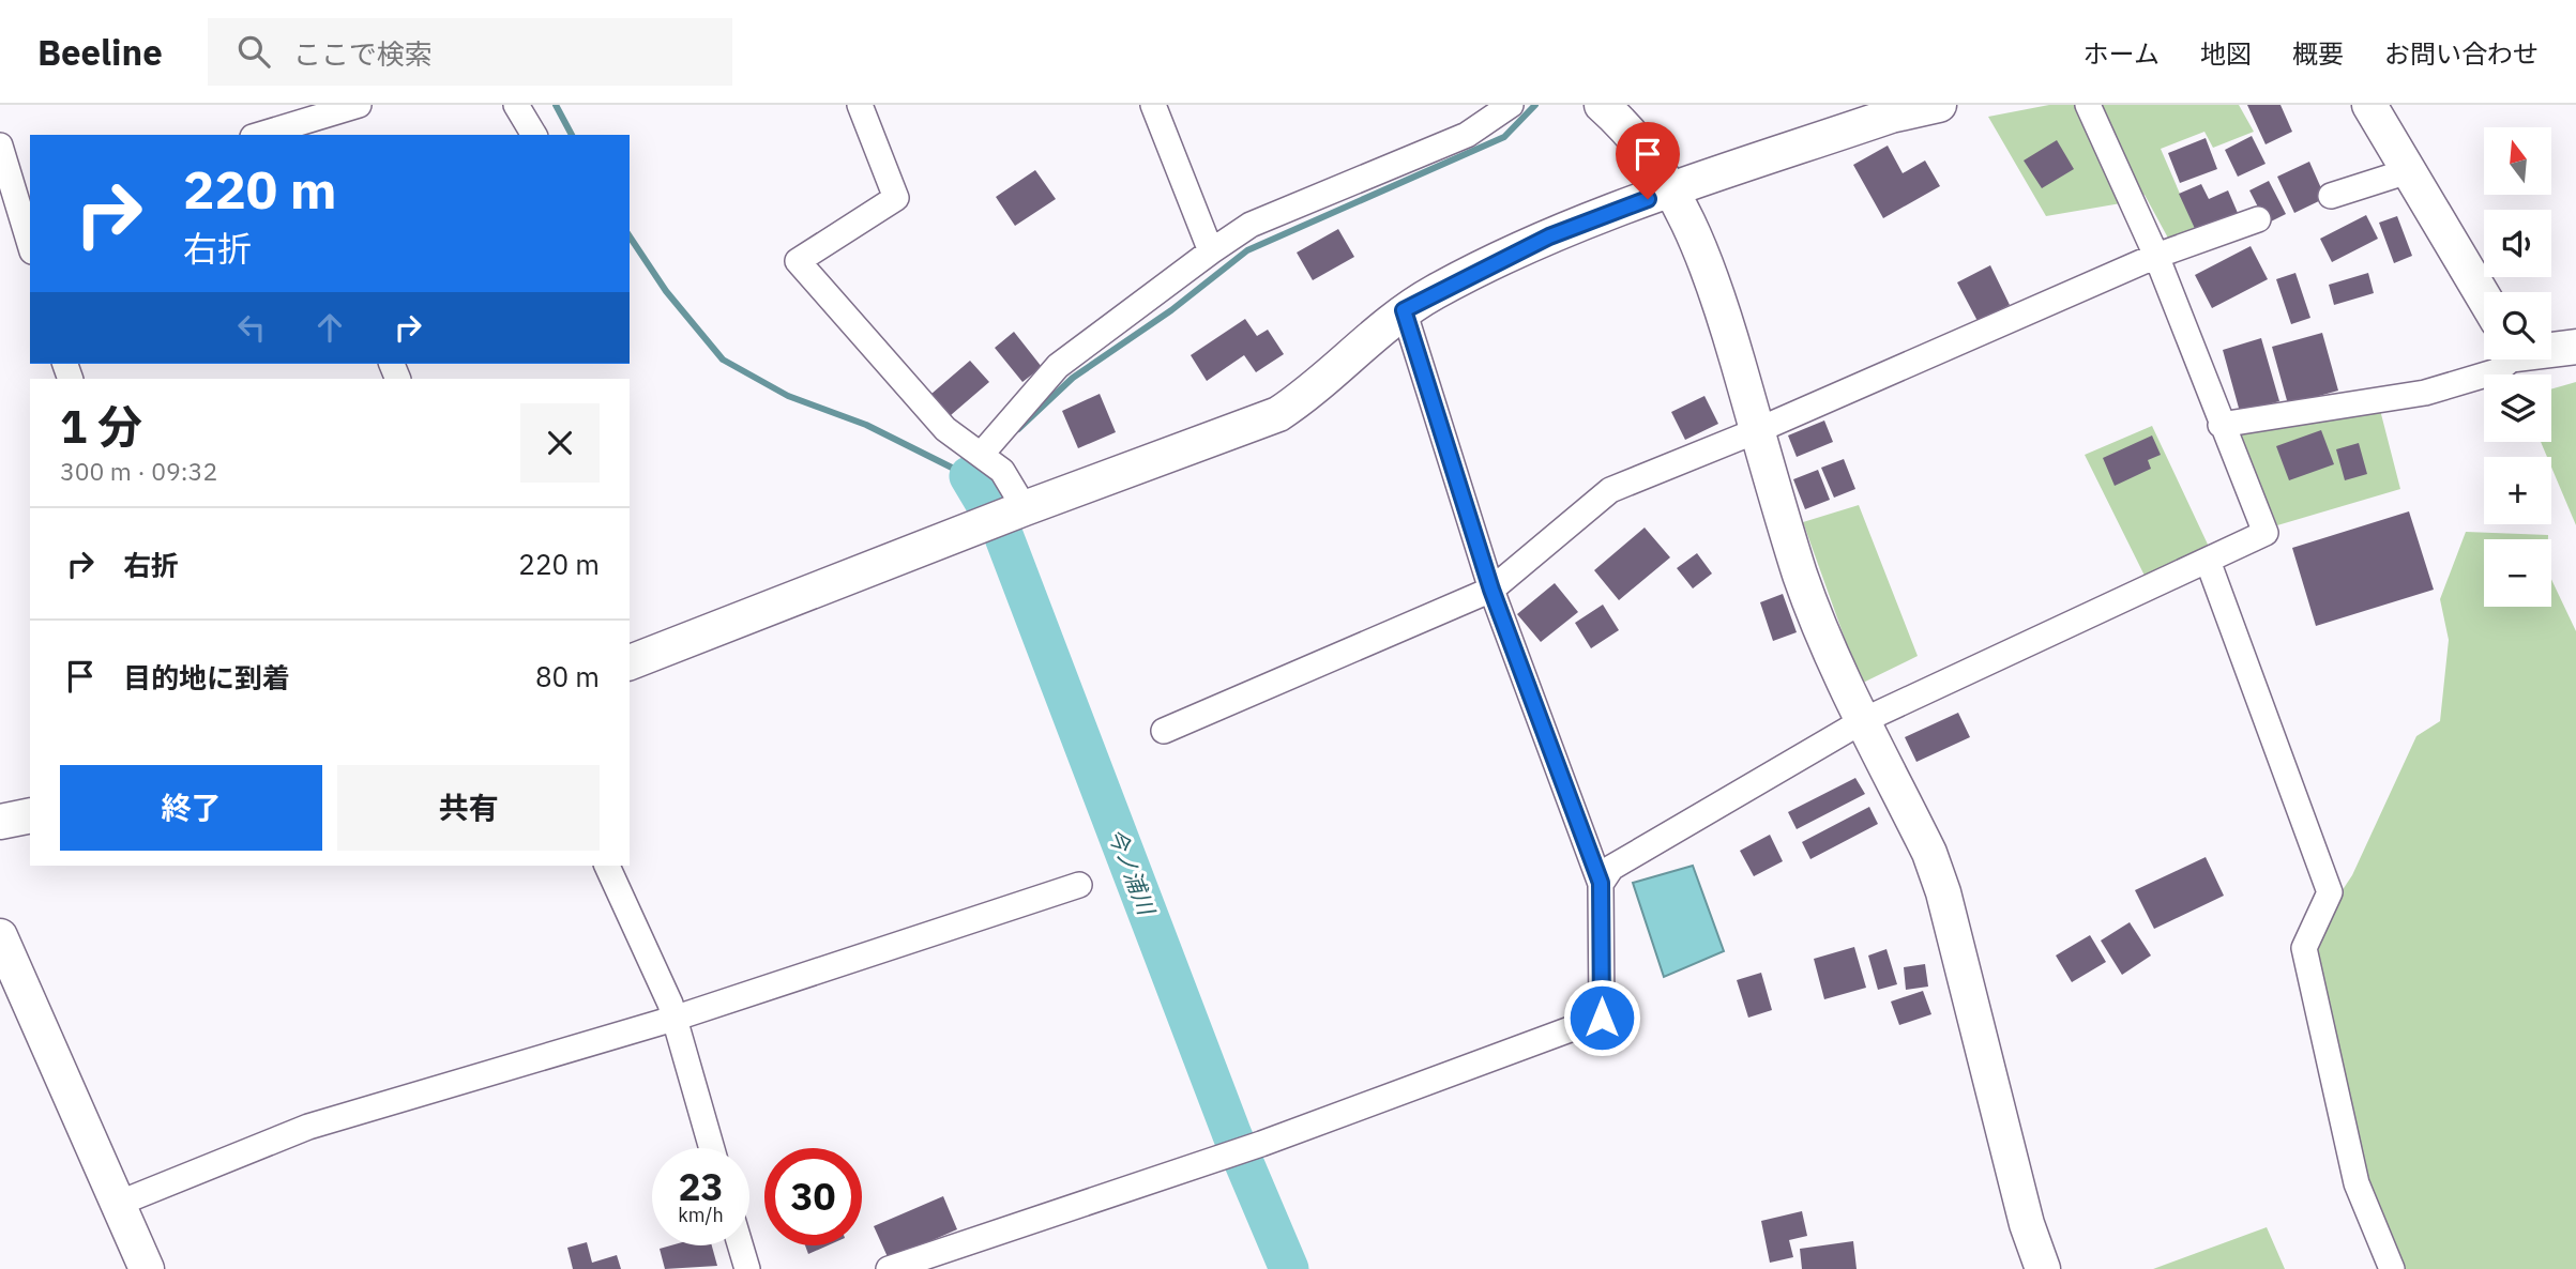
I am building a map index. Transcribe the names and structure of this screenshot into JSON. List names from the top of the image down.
{
  "water": ["今ノ浦川"],
  "north": "top",
  "page": {
    "header": "Beeline",
    "search": "ここで検索",
    "nav": [
      "ホーム",
      "地図",
      "概要",
      "お問い合わせ"
    ],
    "map_buttons": ["+", "−"],
    "turn": ["220 m", "右折"],
    "heading": ["1 分", "300 m · 09:32"],
    "list": [
      {
        "name": "右折",
        "value": "220 m"
      },
      {
        "name": "目的地に到着",
        "value": "80 m"
      }
    ],
    "buttons": ["終了", "共有"],
    "speed": "23 km/h",
    "limit": "30"
  }
}
